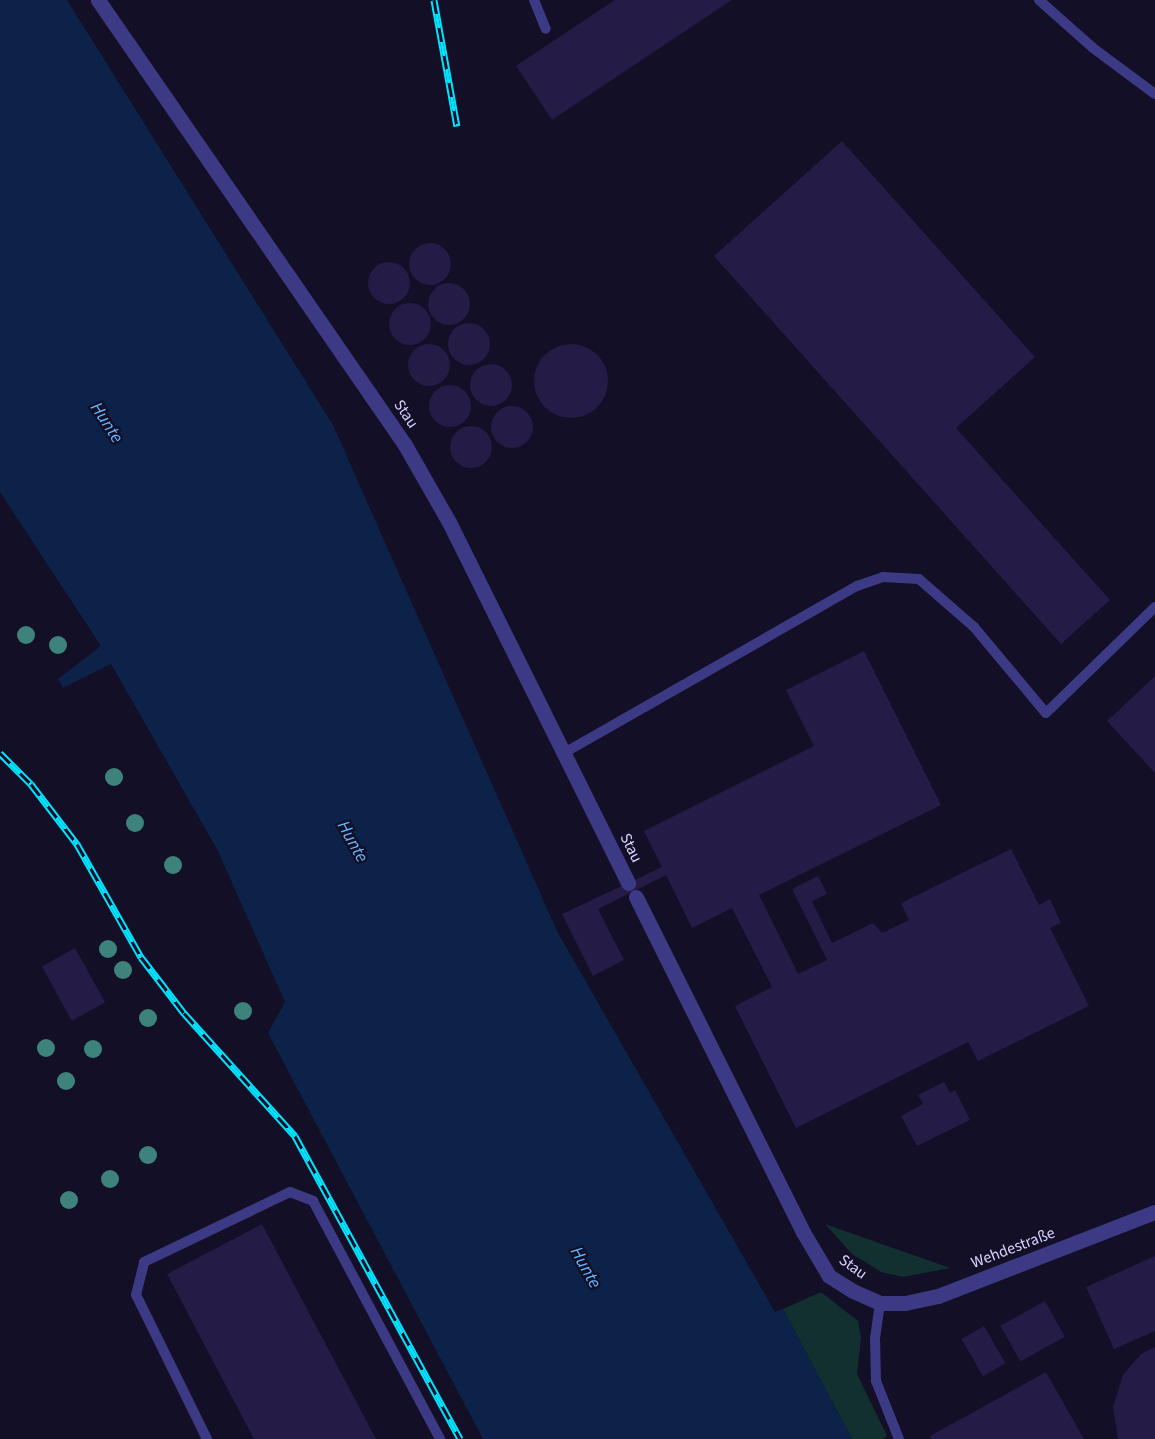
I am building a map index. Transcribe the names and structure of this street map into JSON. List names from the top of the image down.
{
  "streets": {
    "street": ["Stau", "Wehdestraße"]
  },
  "crossings": [
    ["Stau", "Wehdestraße"]
  ],
  "water": ["Hunte"]
}
